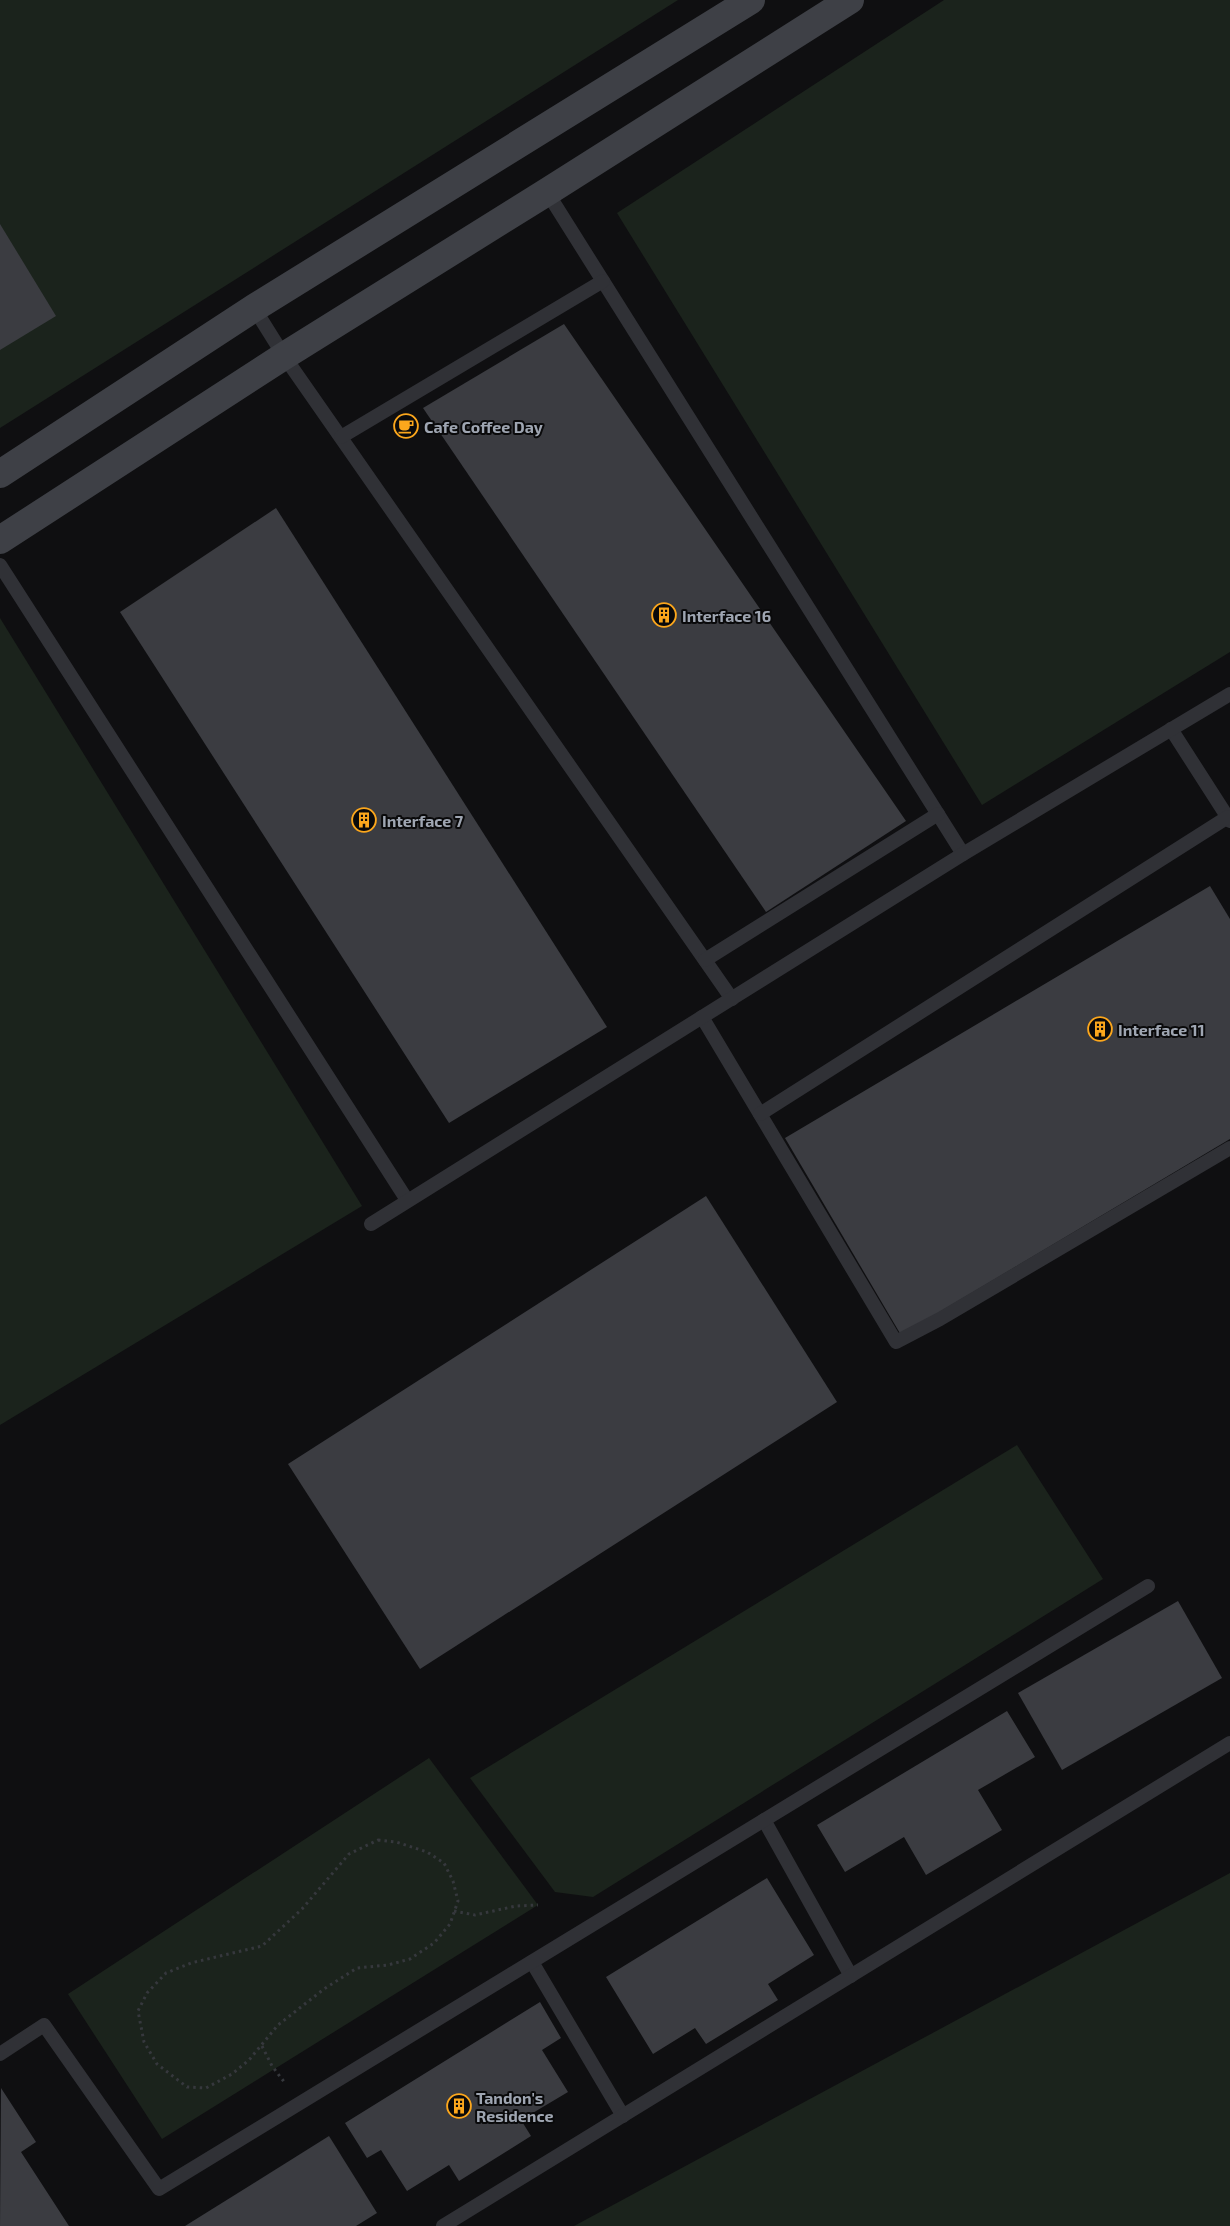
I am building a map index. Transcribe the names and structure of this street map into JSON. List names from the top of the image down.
{
  "places": {
    "cafe": ["Cafe Coffee Day"],
    "building": [
      "Interface 16",
      "Interface 7",
      "Interface 11",
      "Tandon's Residence"
    ]
  }
}
